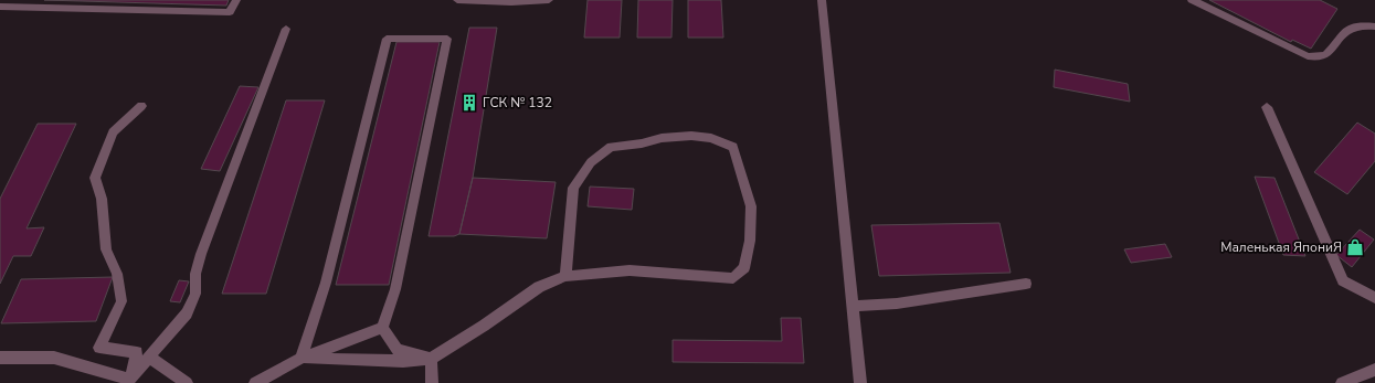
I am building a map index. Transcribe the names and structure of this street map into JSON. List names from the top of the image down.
{
  "places": {
    "building": ["ГСК № 132"],
    "shop": ["Маленькая ЯпониЯ"]
  }
}
